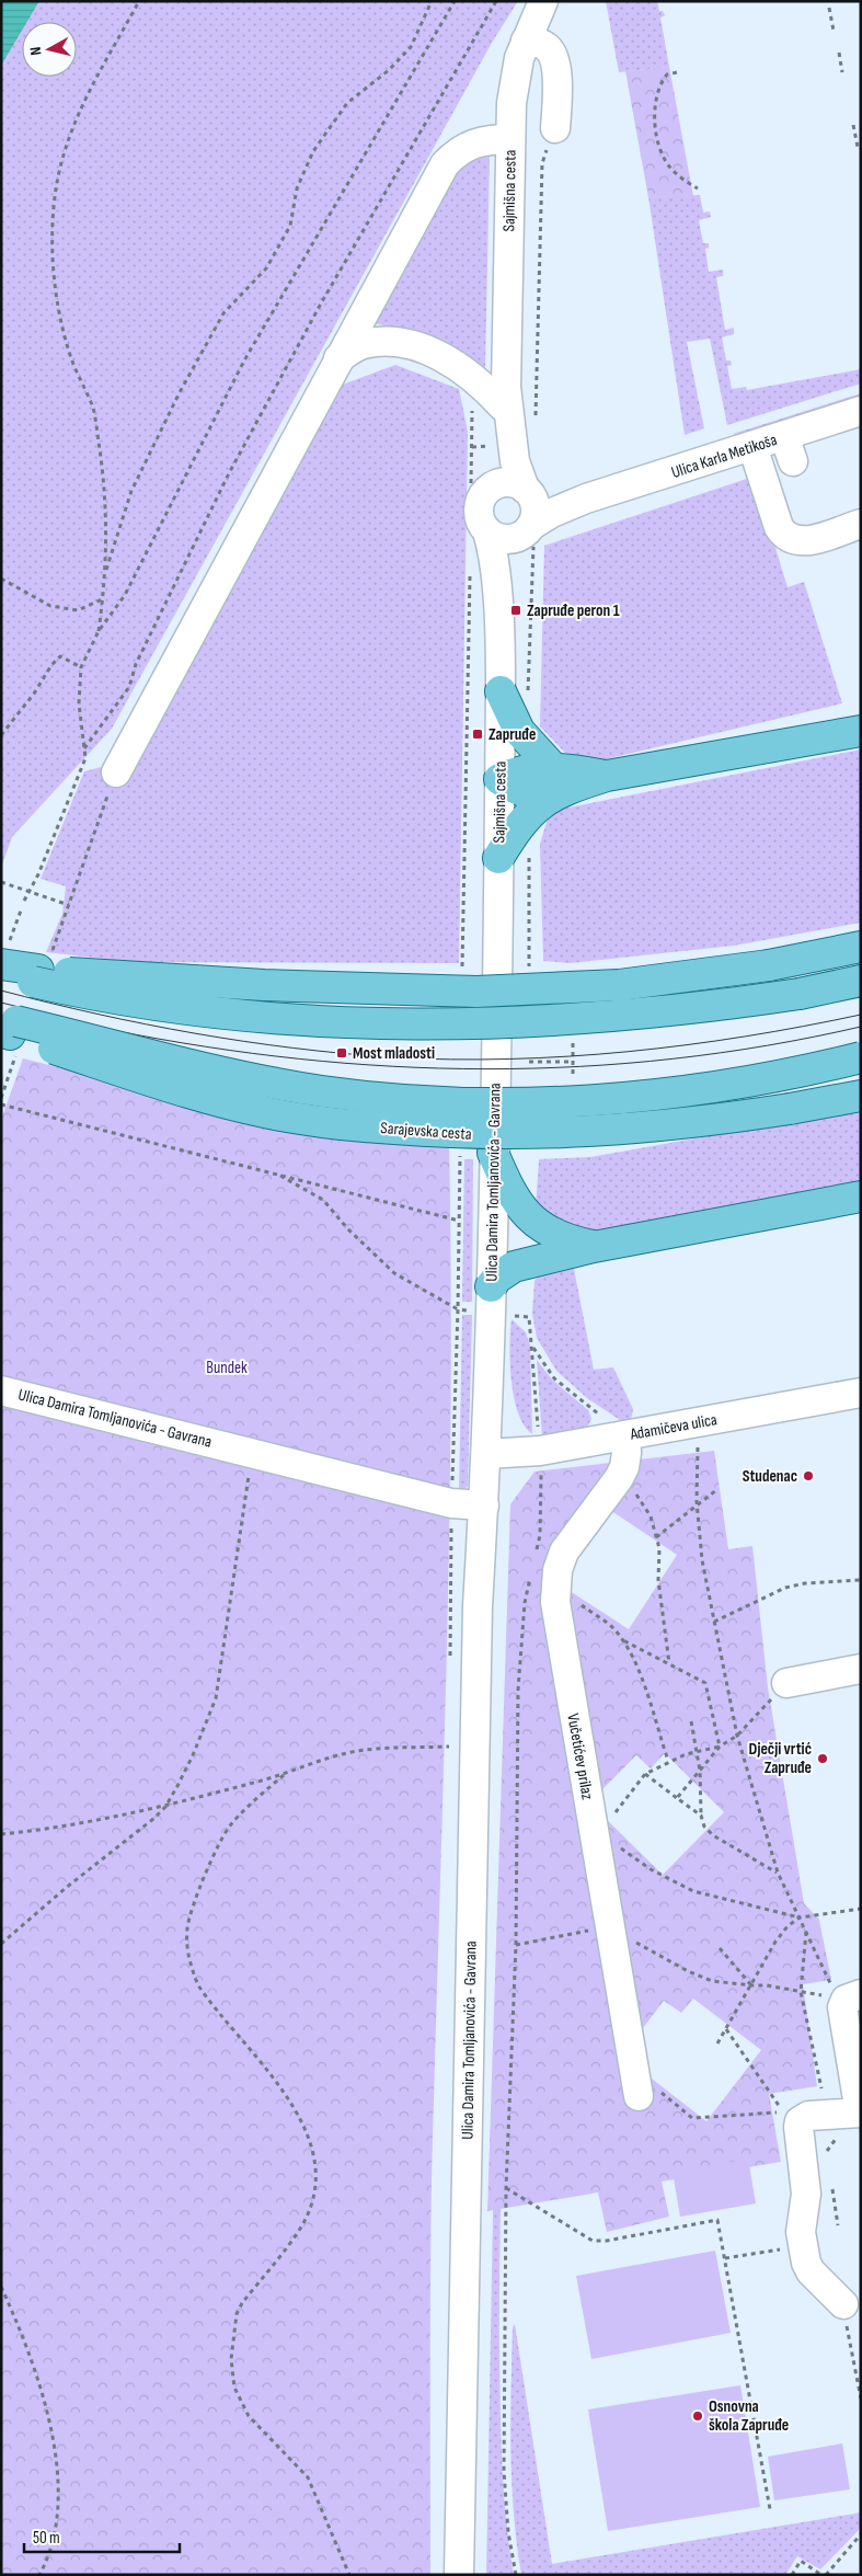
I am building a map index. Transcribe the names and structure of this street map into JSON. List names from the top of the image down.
{
  "streets": {
    "main road": ["Sarajevska cesta"],
    "street": [
      "Sajmišna cesta",
      "Ulica Karla Metikoša",
      "Ulica Damira Tomljanovića - Gavrana",
      "Adamičeva ulica",
      "Vučetićev prilaz"
    ]
  },
  "crossings": [
    ["Sajmišna cesta", "Ulica Karla Metikoša"],
    ["Sajmišna cesta", "Ulica Damira Tomljanovića - Gavrana"],
    ["Ulica Damira Tomljanovića - Gavrana", "Adamičeva ulica"],
    ["Adamičeva ulica", "Vučetićev prilaz"]
  ],
  "parks": ["Bundek"],
  "places": {
    "transit": ["Zapruđe peron 1", "Zapruđe", "Most mladosti"],
    "other": ["Studenac", "Dječji vrtić Zapruđe", "Osnovna škola Zapruđe"]
  },
  "scale_bar": "50 m",
  "north": "left"
}
